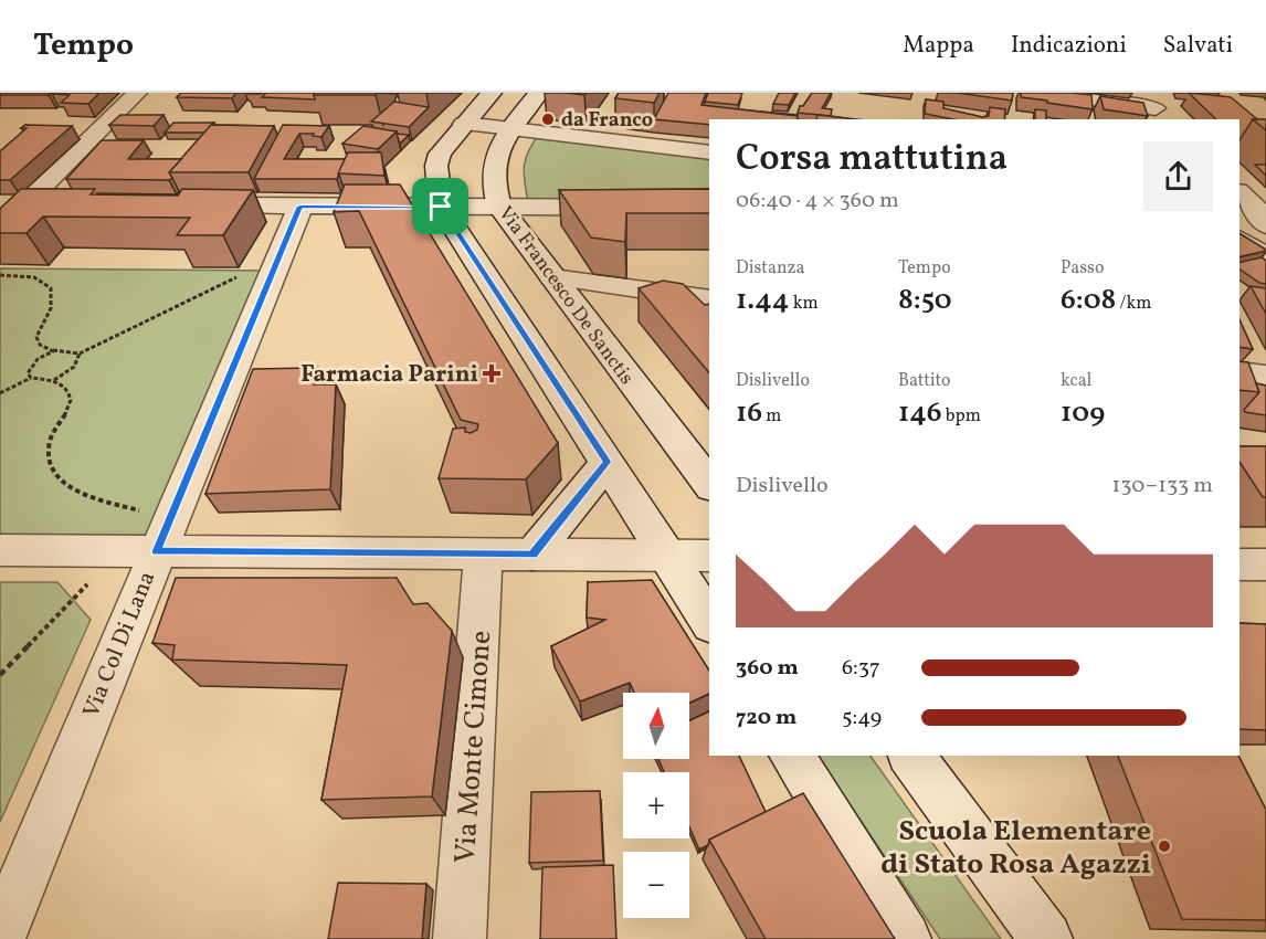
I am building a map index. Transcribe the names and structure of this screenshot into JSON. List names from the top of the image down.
{
  "streets": {
    "street": ["Via Francesco De Sanctis", "Via Col Di Lana", "Via Monte Cimone"]
  },
  "places": {
    "other": ["da Franco", "Scuola Elementare di Stato Rosa Agazzi"],
    "health": ["Farmacia Parini"]
  },
  "north": "top",
  "page": {
    "header": "Tempo",
    "nav": ["Mappa", "Indicazioni", "Salvati"],
    "heading": ["Corsa mattutina", "06:40 · 4 × 360 m"],
    "stats": [
      ["Distanza", "1.44 km"],
      ["Tempo", "8:50"],
      ["Passo", "6:08 /km"],
      ["Dislivello", "16 m"],
      ["Battito", "146 bpm"],
      ["kcal", "109"]
    ],
    "chart": ["Dislivello", "130–133 m"],
    "list": [
      {
        "name": "360 m",
        "note": "6:37"
      },
      {
        "name": "720 m",
        "note": "5:49"
      }
    ],
    "map_buttons": ["+", "−"]
  }
}
